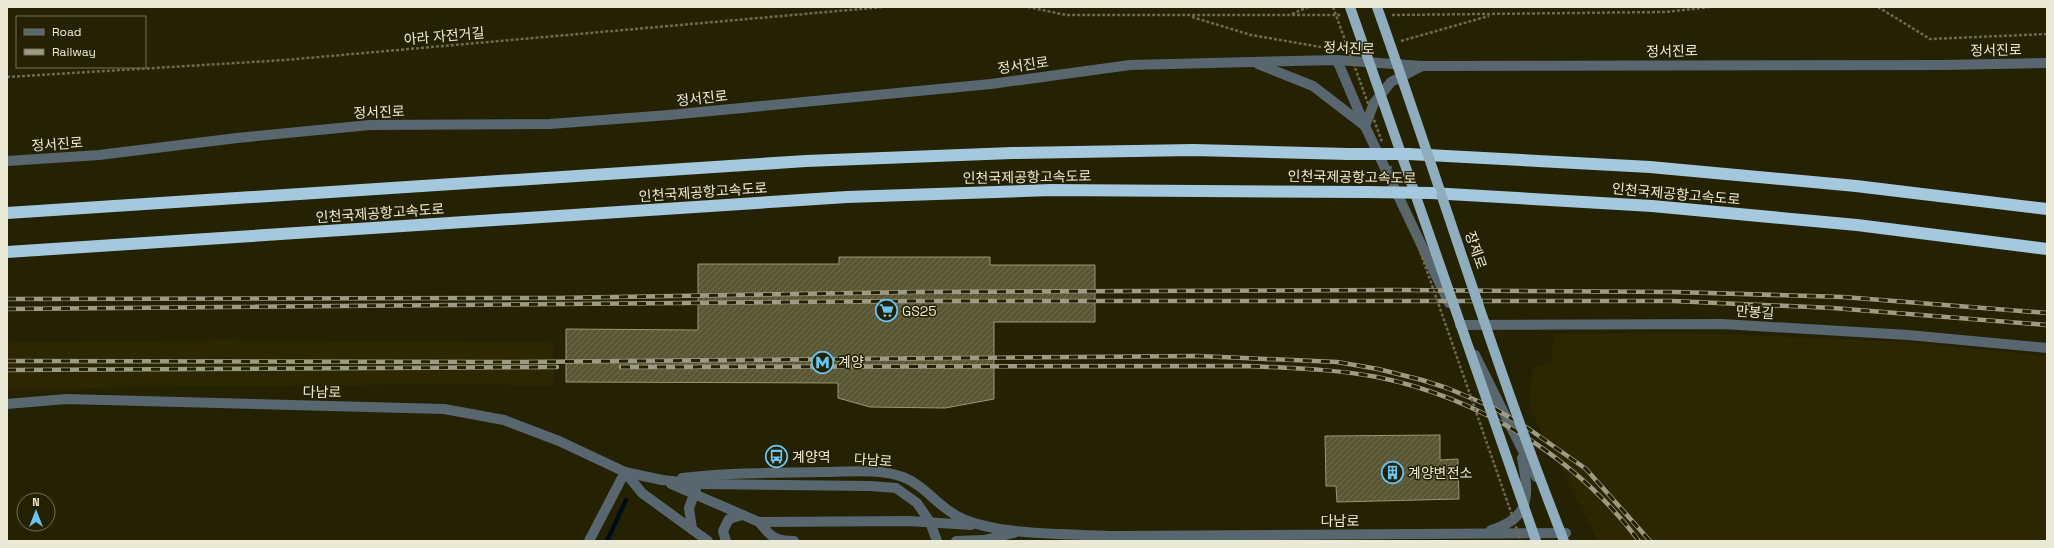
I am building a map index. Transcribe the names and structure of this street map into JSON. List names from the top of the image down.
{
  "streets": {
    "highway": ["인천국제공항고속도로"],
    "main road": ["장제로"],
    "street": ["정서진로", "만봉길", "다남로"],
    "path": ["아라 자전거길"]
  },
  "crossings": [
    ["장제로", "다남로"]
  ],
  "places": {
    "supermarket": ["GS25"],
    "metro station": ["계양"],
    "bus stop": ["계양역"],
    "building": ["계양변전소"]
  },
  "legend": ["Road", "Railway"],
  "north": "top"
}
